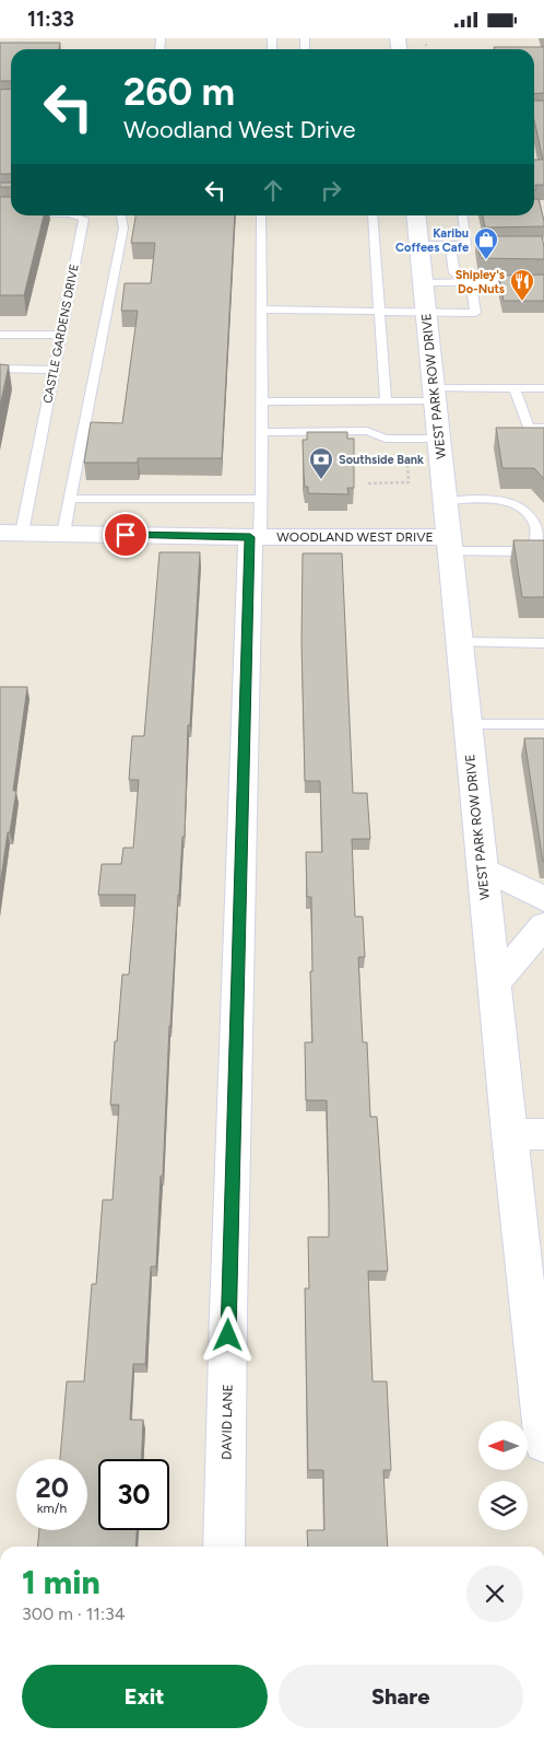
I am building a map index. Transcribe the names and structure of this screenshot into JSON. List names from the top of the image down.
{
  "streets": {
    "main road": ["WEST PARK ROW DRIVE", "WOODLAND WEST DRIVE", "DAVID LANE"],
    "lane": ["CASTLE GARDENS DRIVE"]
  },
  "crossings": [
    ["CASTLE GARDENS DRIVE", "WOODLAND WEST DRIVE"],
    ["WEST PARK ROW DRIVE", "WOODLAND WEST DRIVE"],
    ["WOODLAND WEST DRIVE", "DAVID LANE"]
  ],
  "places": {
    "shop": ["Karibu Coffees Cafe"],
    "restaurant": ["Shipley's Do-Nuts"],
    "bank": ["Southside Bank"]
  },
  "north": "left",
  "page": {
    "status": "11:33",
    "turn": ["260 m", "Woodland West Drive"],
    "speed": "20 km/h",
    "limit": "30",
    "heading": ["1 min", "300 m · 11:34"],
    "buttons": ["Exit", "Share"]
  }
}
